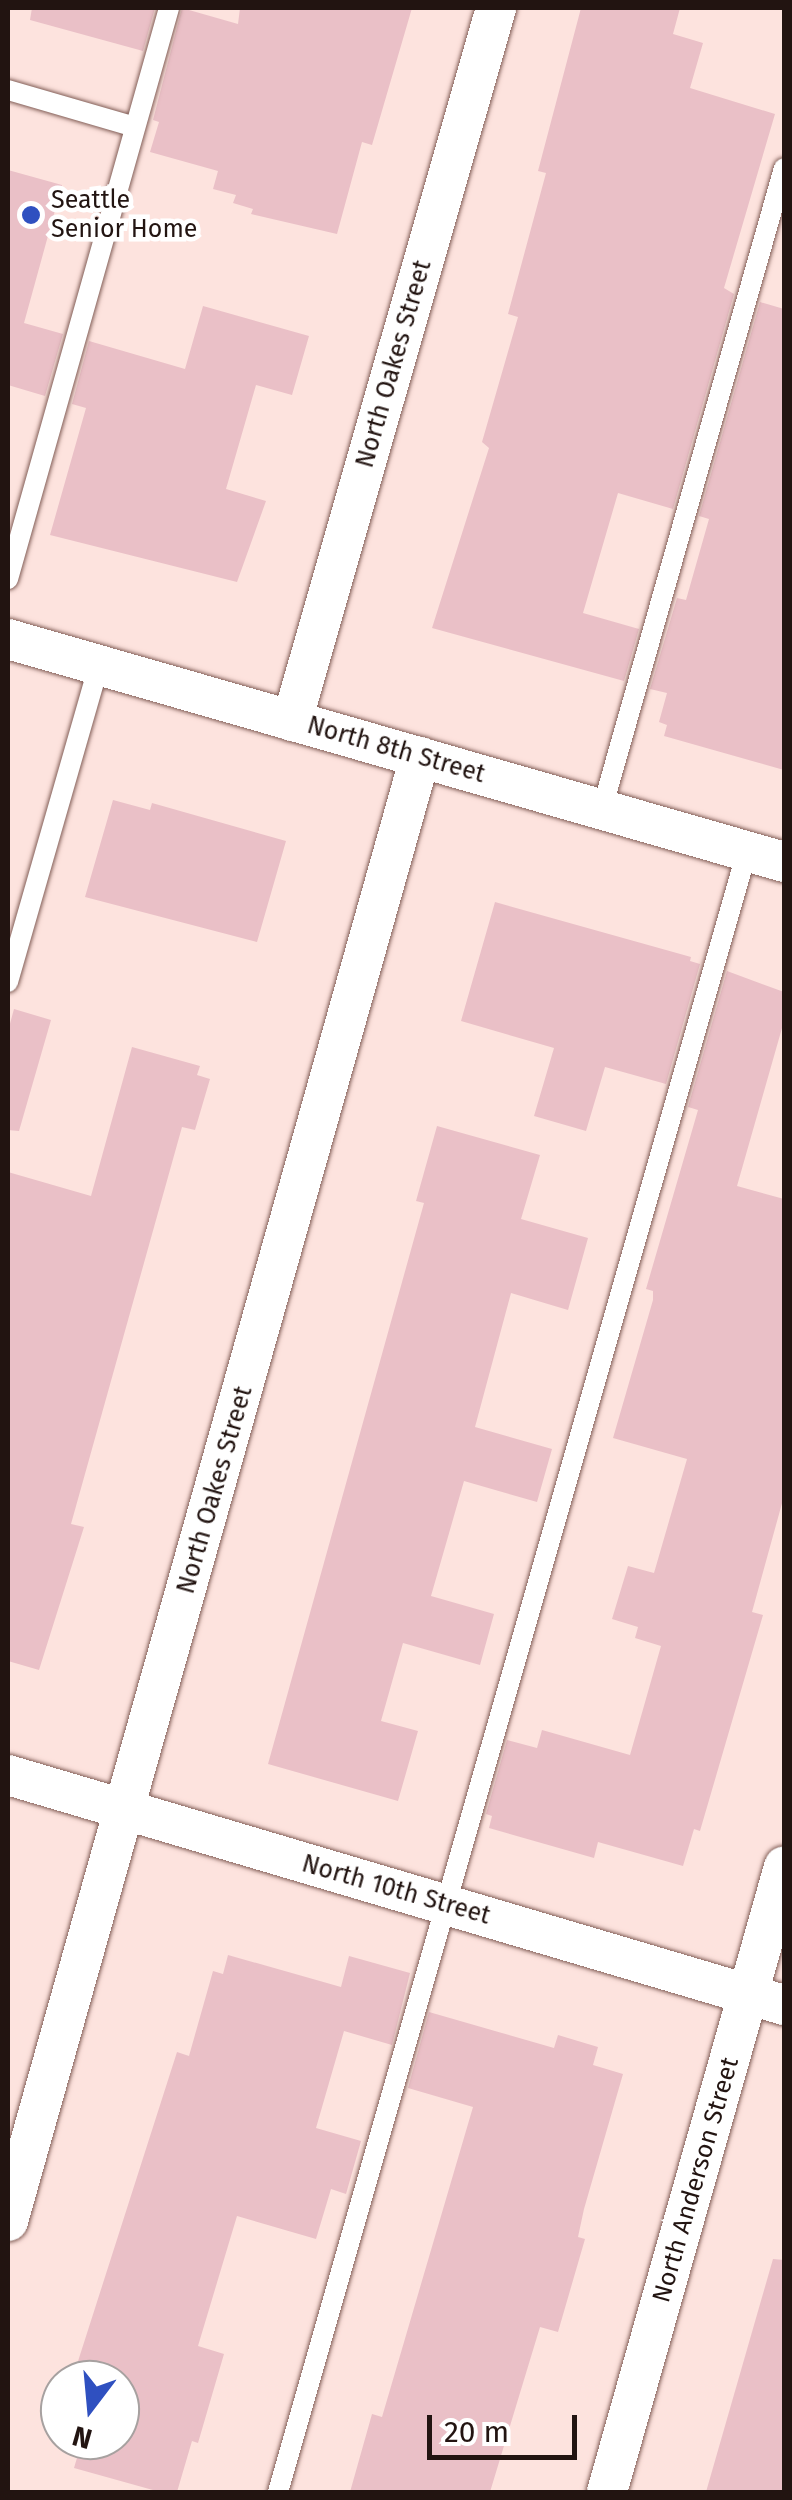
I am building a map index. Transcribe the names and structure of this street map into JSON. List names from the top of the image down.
{
  "streets": {
    "street": [
      "North Oakes Street",
      "North 8th Street",
      "North 10th Street",
      "North Anderson Street"
    ]
  },
  "crossings": [
    ["North Oakes Street", "North 8th Street"],
    ["North Oakes Street", "North 10th Street"],
    ["North 10th Street", "North Anderson Street"]
  ],
  "places": ["Seattle Senior Home"],
  "scale_bar": "20 m",
  "north": "bottom"
}
